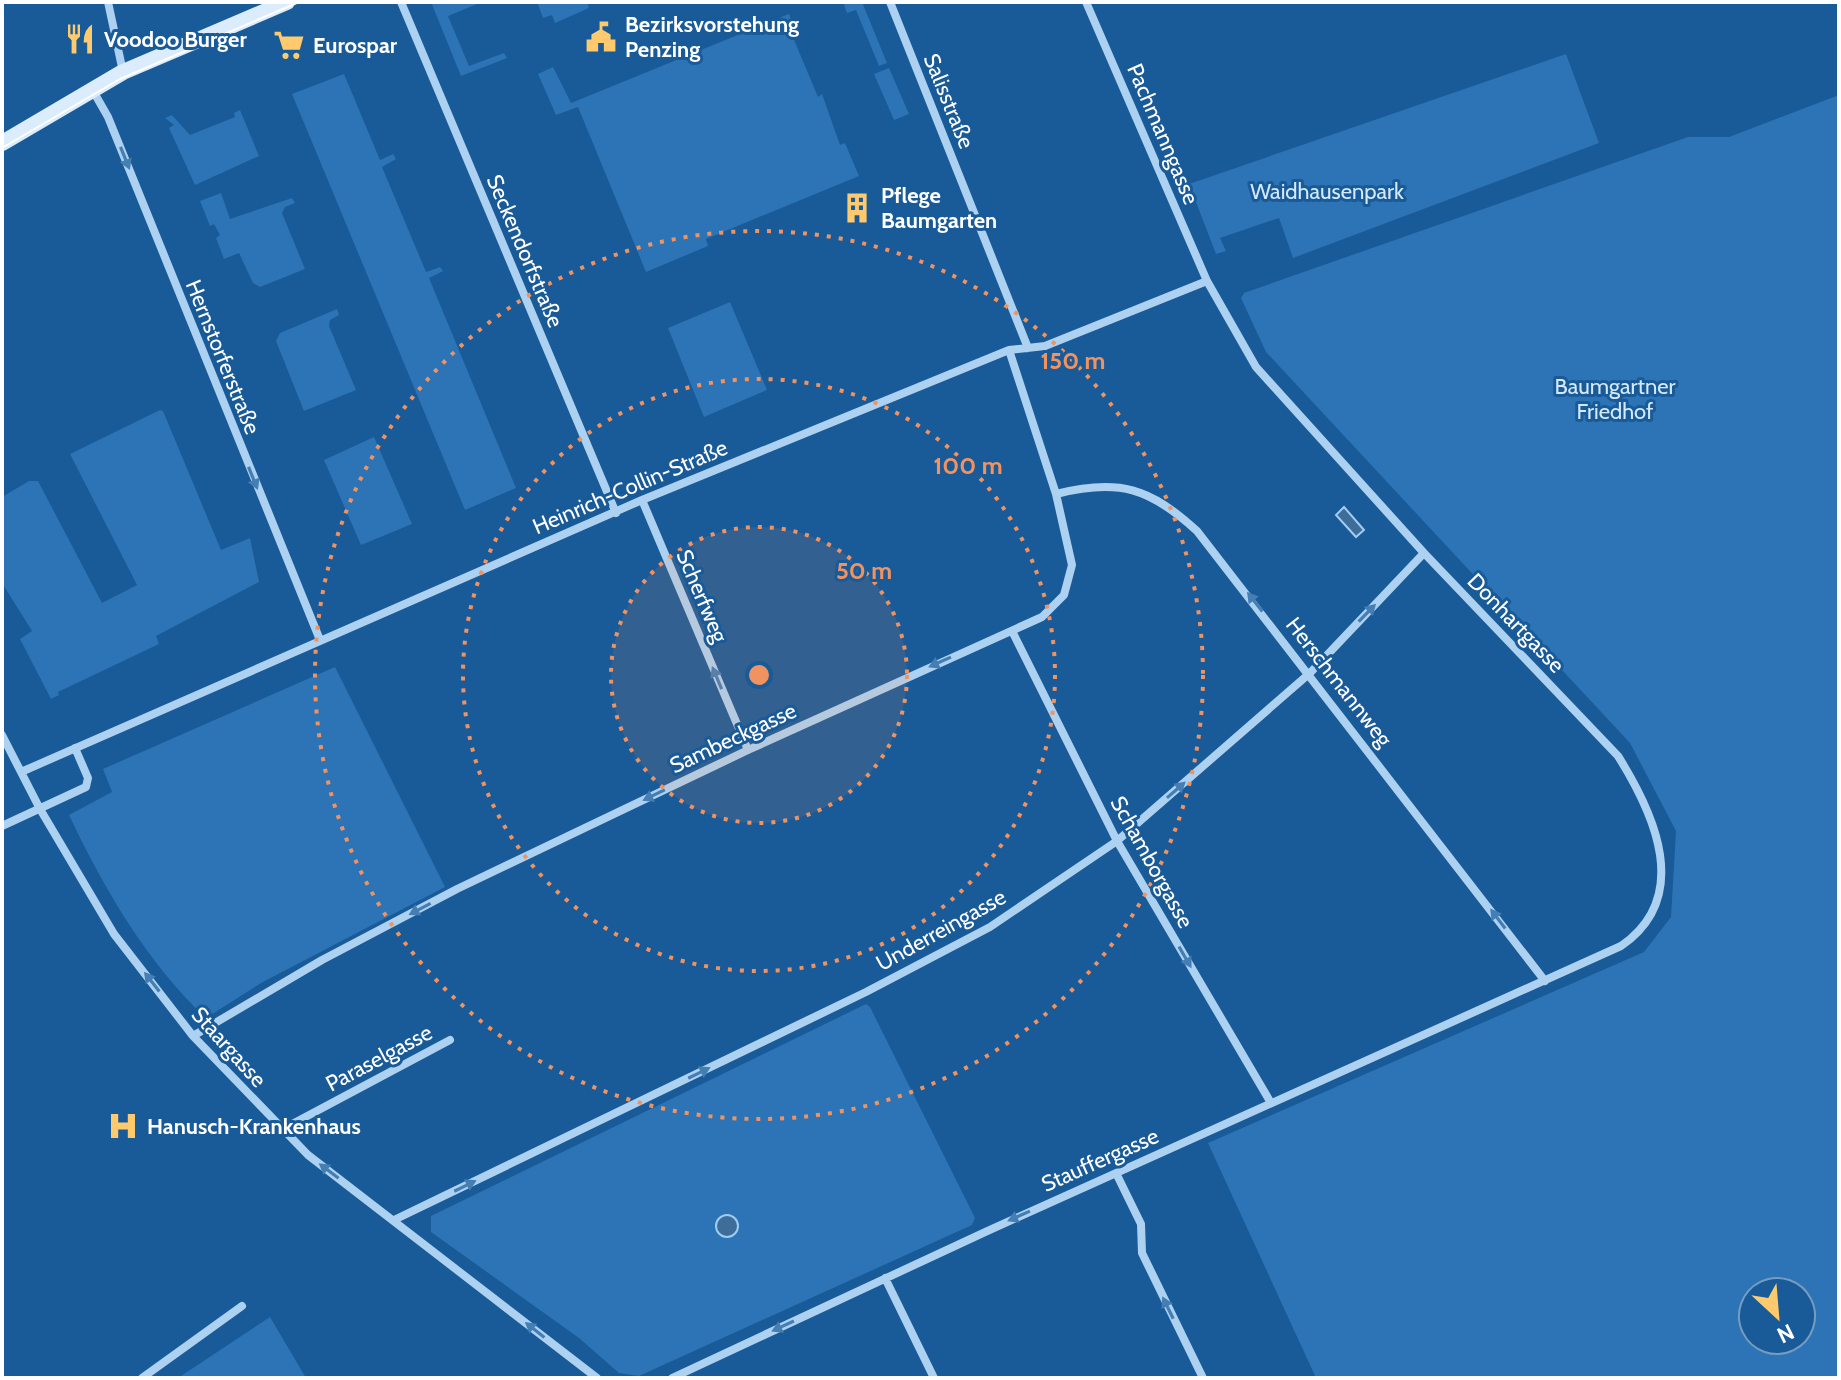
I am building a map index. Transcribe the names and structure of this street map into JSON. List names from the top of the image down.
{
  "streets": {
    "street": [
      "Salisstraße",
      "Pachmanngasse",
      "Seckendorfstraße",
      "Hernstorferstraße",
      "Heinrich-Collin-Straße",
      "Scherfweg",
      "Donhartgasse",
      "Herschmannweg",
      "Sambeckgasse",
      "Schamborgasse",
      "Underreingasse",
      "Staargasse",
      "Paraselgasse",
      "Stauffergasse"
    ]
  },
  "crossings": [
    ["Salisstraße", "Heinrich-Collin-Straße"],
    ["Pachmanngasse", "Heinrich-Collin-Straße"],
    ["Pachmanngasse", "Donhartgasse"],
    ["Seckendorfstraße", "Heinrich-Collin-Straße"],
    ["Hernstorferstraße", "Heinrich-Collin-Straße"],
    ["Heinrich-Collin-Straße", "Scherfweg"],
    ["Heinrich-Collin-Straße", "Donhartgasse"],
    ["Heinrich-Collin-Straße", "Sambeckgasse"],
    ["Heinrich-Collin-Straße", "Staargasse"],
    ["Scherfweg", "Sambeckgasse"],
    ["Donhartgasse", "Herschmannweg"],
    ["Donhartgasse", "Underreingasse"],
    ["Donhartgasse", "Stauffergasse"],
    ["Herschmannweg", "Sambeckgasse"],
    ["Herschmannweg", "Underreingasse"],
    ["Herschmannweg", "Stauffergasse"],
    ["Sambeckgasse", "Schamborgasse"],
    ["Sambeckgasse", "Staargasse"],
    ["Schamborgasse", "Underreingasse"],
    ["Schamborgasse", "Stauffergasse"],
    ["Underreingasse", "Staargasse"],
    ["Staargasse", "Paraselgasse"]
  ],
  "one_way": [
    "Hernstorferstraße",
    "Scherfweg",
    "Herschmannweg",
    "Sambeckgasse",
    "Schamborgasse",
    "Underreingasse",
    "Staargasse",
    "Stauffergasse"
  ],
  "parks": ["Waidhausenpark", "Baumgartner Friedhof"],
  "places": {
    "public building": ["Bezirksvorstehung Penzing"],
    "restaurant": ["Voodoo Burger"],
    "supermarket": ["Eurospar"],
    "building": ["Pflege Baumgarten"],
    "hospital": ["Hanusch-Krankenhaus"]
  },
  "north": "bottom right",
  "rings": ["150 m", "100 m", "50 m"]
}
